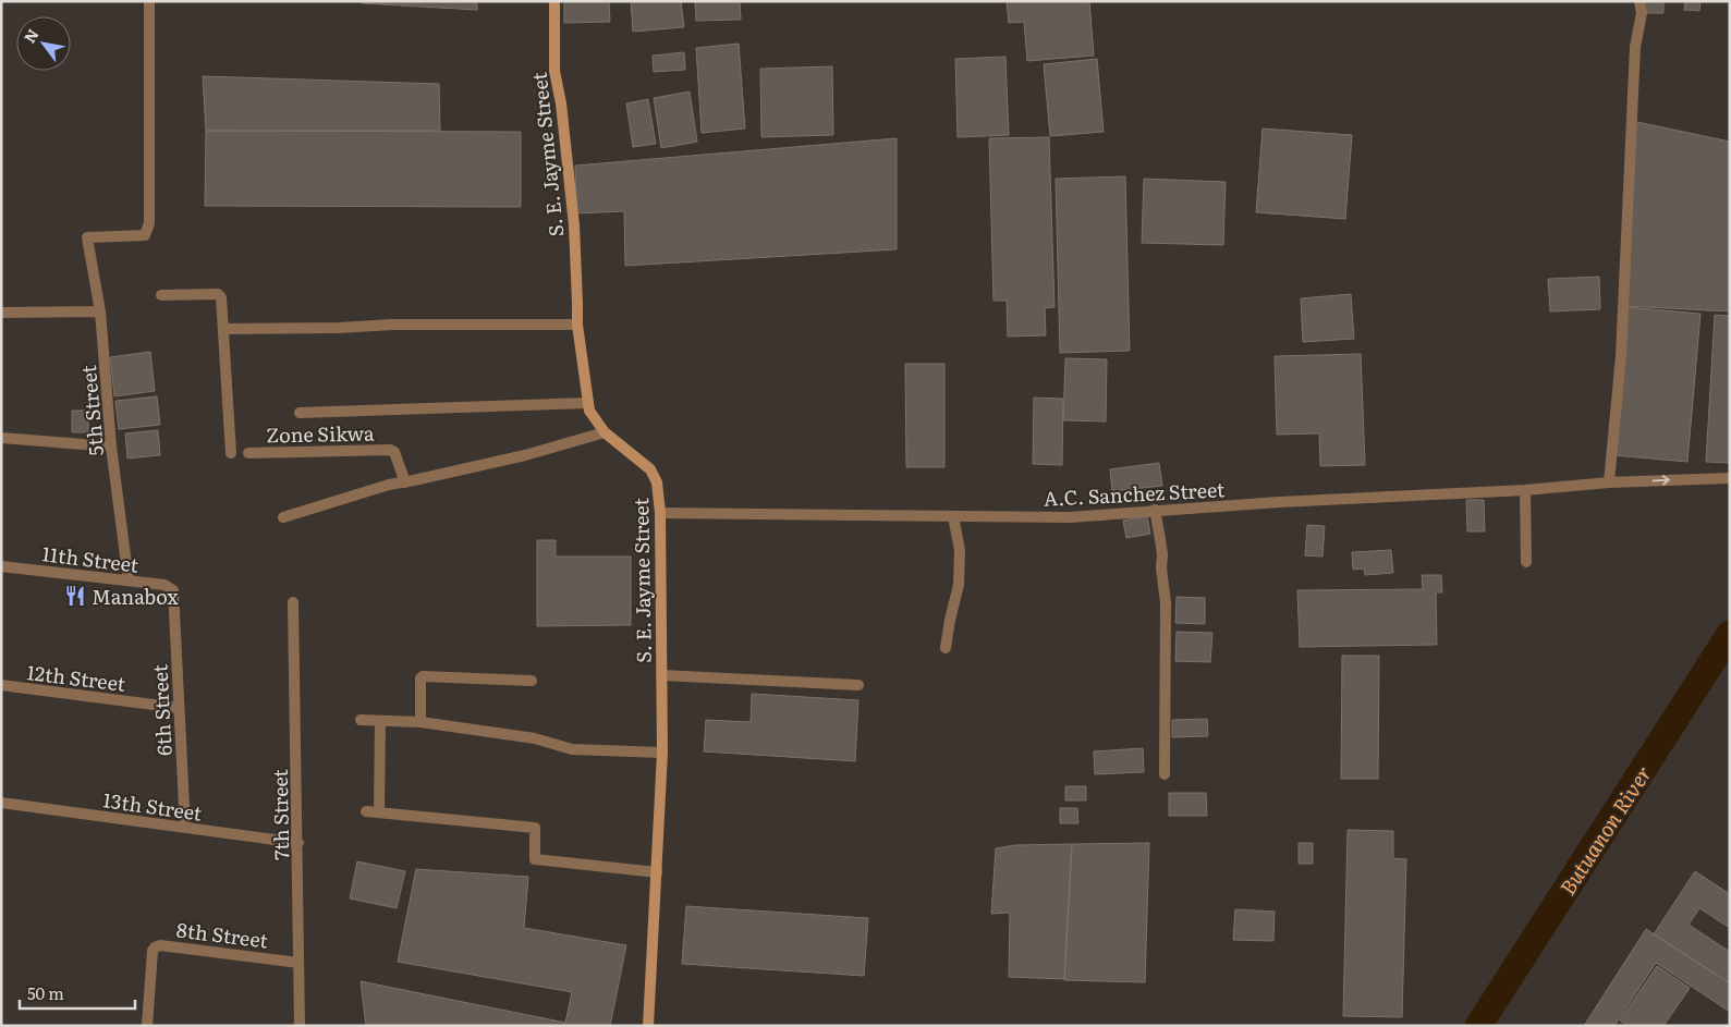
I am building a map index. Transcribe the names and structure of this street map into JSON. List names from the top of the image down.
{
  "streets": {
    "street": [
      "S. E. Jayme Street",
      "5th Street",
      "Zone Sikwa",
      "A.C. Sanchez Street",
      "11th Street",
      "12th Street",
      "6th Street",
      "13th Street",
      "7th Street",
      "8th Street"
    ]
  },
  "crossings": [
    ["S. E. Jayme Street", "A.C. Sanchez Street"],
    ["5th Street", "11th Street"],
    ["11th Street", "6th Street"],
    ["12th Street", "6th Street"],
    ["6th Street", "13th Street"],
    ["13th Street", "7th Street"],
    ["7th Street", "8th Street"]
  ],
  "water": ["Butuanon River"],
  "places": {
    "restaurant": ["Manabox"]
  },
  "scale_bar": "50 m",
  "north": "top left"
}
